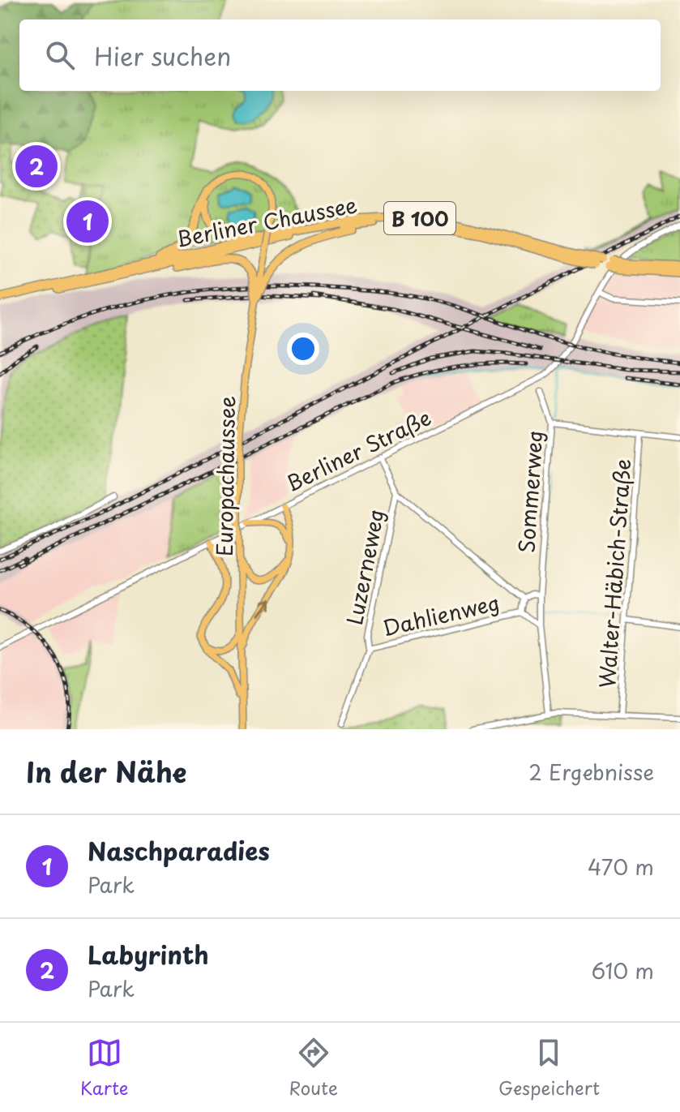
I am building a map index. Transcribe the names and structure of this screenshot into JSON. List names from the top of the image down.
{
  "streets": {
    "highway": ["B 100", "Berliner Chaussee"],
    "main road": ["Europachaussee"],
    "street": [
      "Berliner Straße",
      "Sommerweg",
      "Luzerneweg",
      "Walter-Häbich-Straße",
      "Dahlienweg"
    ]
  },
  "crossings": [
    ["B 100", "Berliner Chaussee"],
    ["Luzerneweg", "Dahlienweg"]
  ],
  "page": {
    "search": "Hier suchen",
    "pins": ["2", "1"],
    "heading": ["In der Nähe", "2 Ergebnisse"],
    "list": [
      {
        "mark": "1",
        "name": "Naschparadies",
        "note": "Park",
        "value": "470 m"
      },
      {
        "mark": "2",
        "name": "Labyrinth",
        "note": "Park",
        "value": "610 m"
      }
    ],
    "nav": ["Karte", "Route", "Gespeichert"]
  }
}
